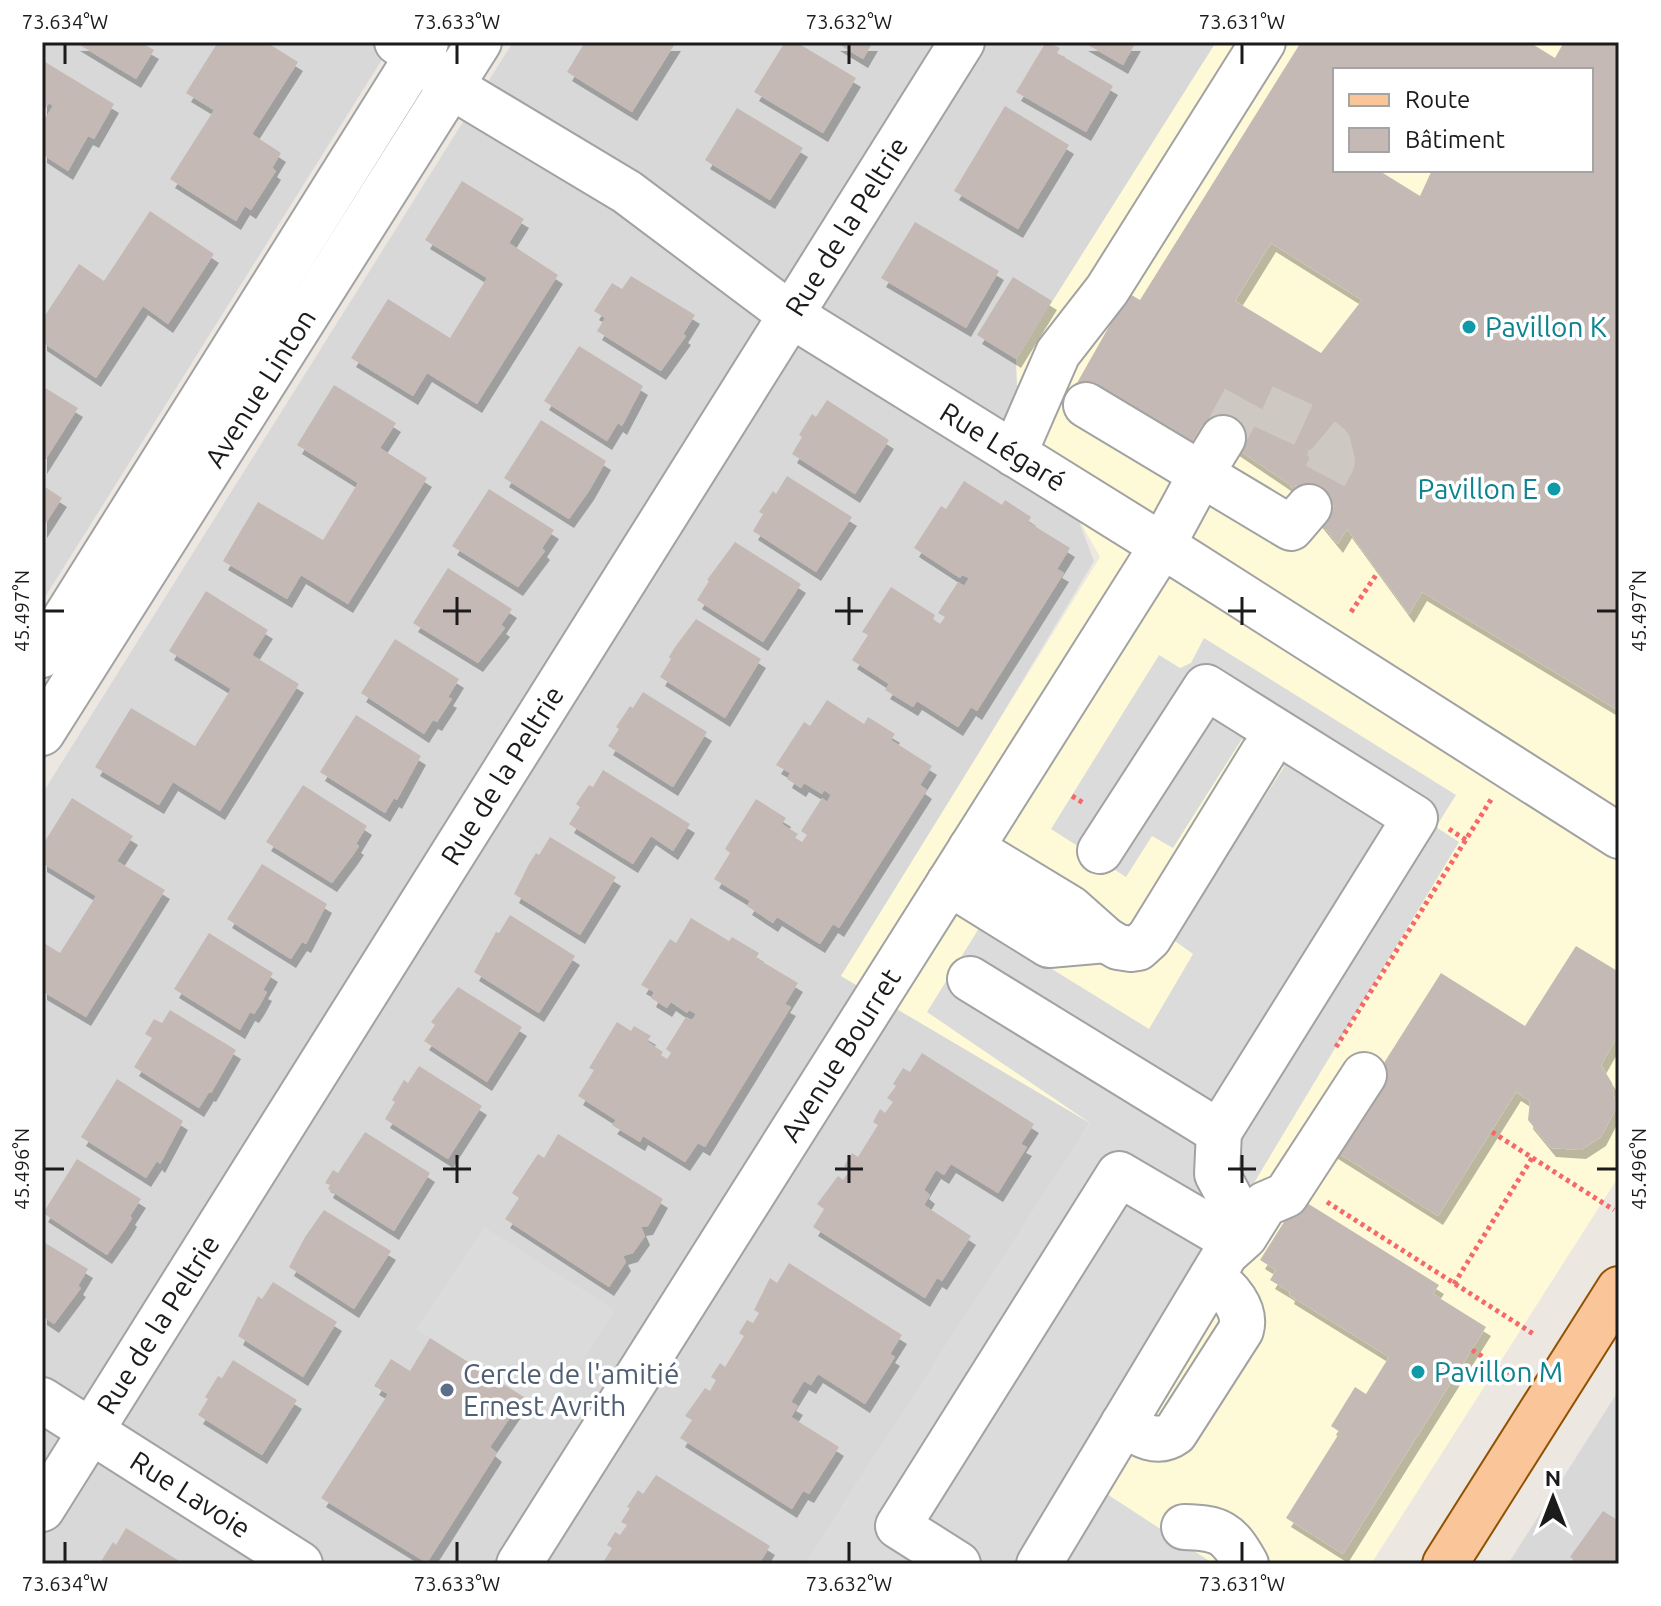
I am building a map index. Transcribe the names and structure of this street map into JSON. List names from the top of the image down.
{
  "streets": {
    "street": [
      "Rue de la Peltrie",
      "Avenue Linton",
      "Rue Légaré",
      "Avenue Bourret",
      "Rue Lavoie"
    ]
  },
  "crossings": [
    ["Rue de la Peltrie", "Rue Légaré"],
    ["Rue de la Peltrie", "Rue Lavoie"],
    ["Avenue Linton", "Rue Légaré"],
    ["Rue Légaré", "Avenue Bourret"]
  ],
  "places": [
    "Pavillon K",
    "Pavillon E",
    "Pavillon M",
    "Cercle de l'amitié Ernest Avrith"
  ],
  "legend": ["Route", "Bâtiment"],
  "north": "top",
  "coordinates": [
    "73.634°W",
    "73.633°W",
    "73.632°W",
    "73.631°W",
    "45.497°N",
    "45.496°N"
  ]
}
